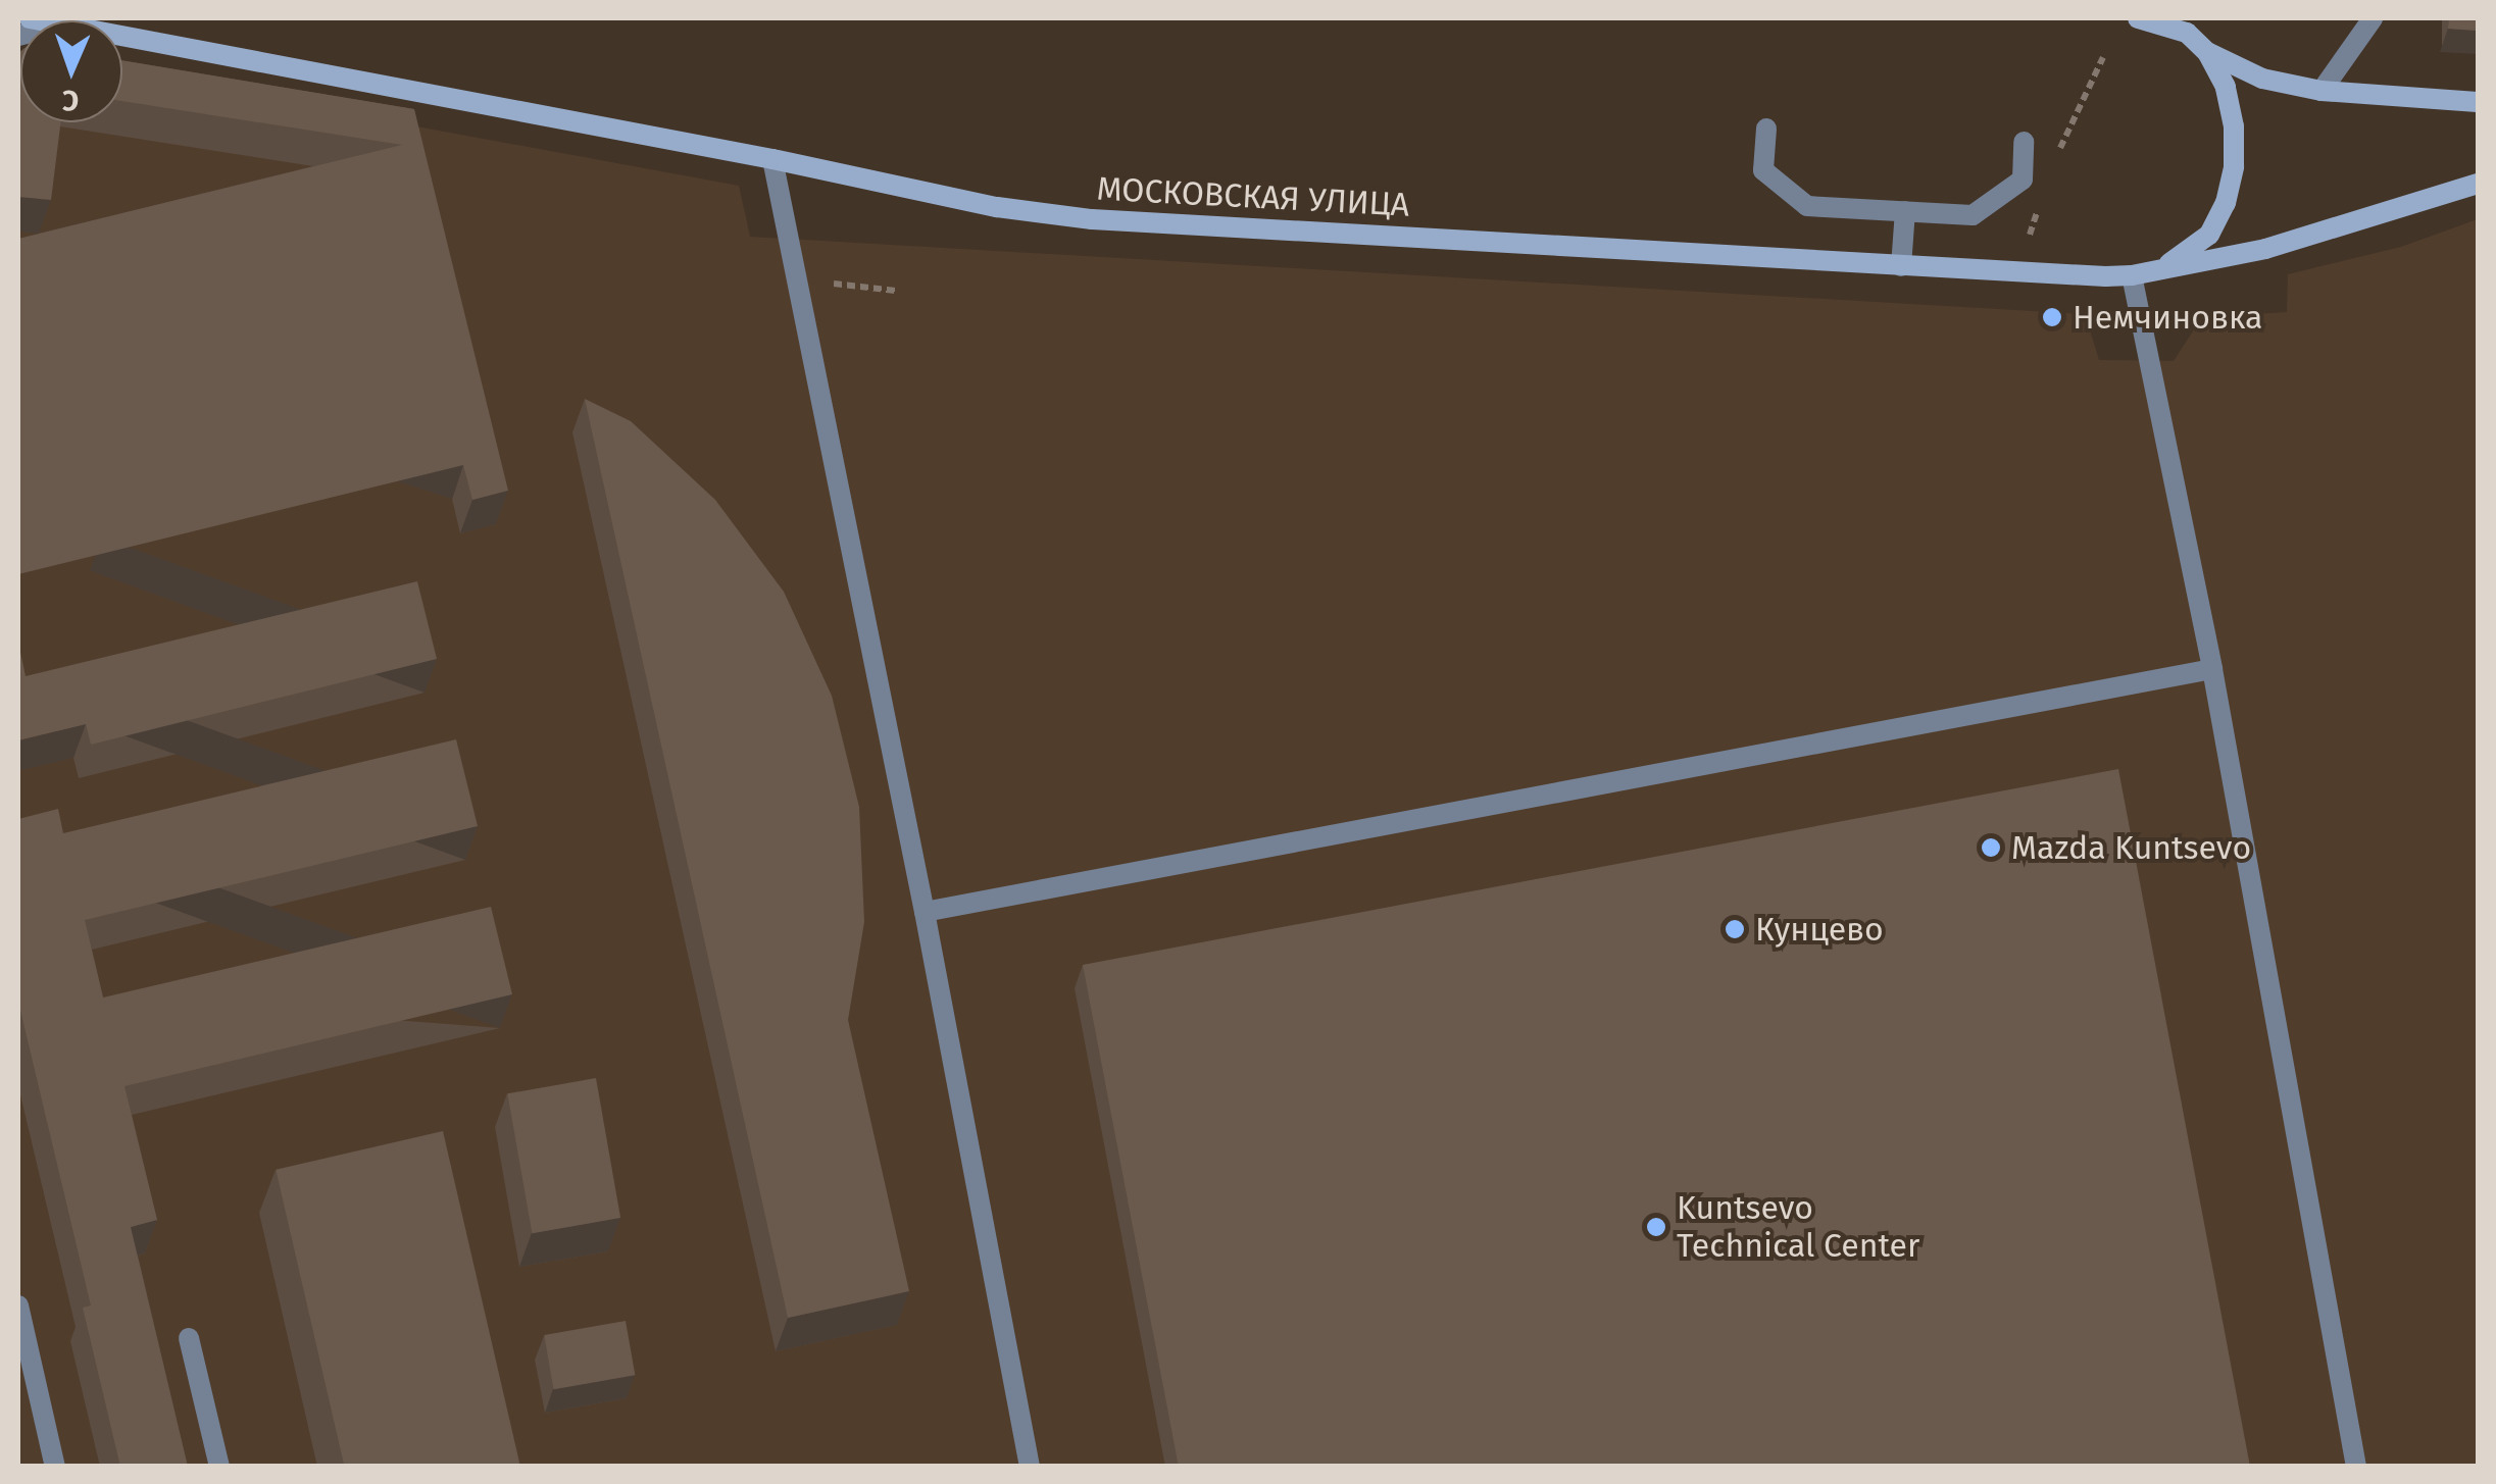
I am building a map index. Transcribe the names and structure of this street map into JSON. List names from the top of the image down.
{
  "streets": {
    "street": ["МОСКОВСКАЯ УЛИЦА"]
  },
  "places": [
    "Немчиновка",
    "Mazda Kuntsevo",
    "Кунцево",
    "Kuntsevo Technical Center"
  ],
  "north": "bottom"
}
